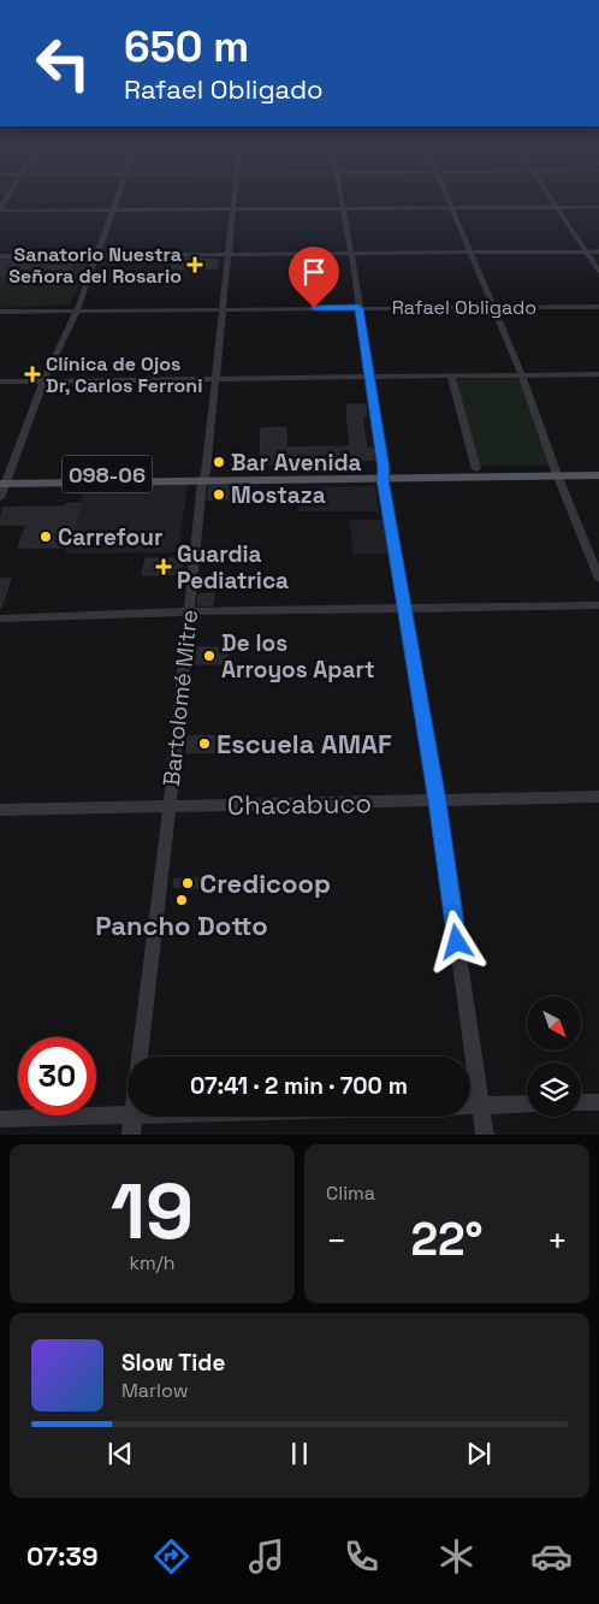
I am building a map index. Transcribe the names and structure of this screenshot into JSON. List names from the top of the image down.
{
  "streets": {
    "main road": ["098-06"],
    "street": ["Rafael Obligado", "Bartolomé Mitre", "Chacabuco"]
  },
  "crossings": [
    ["Rafael Obligado", "Bartolomé Mitre"],
    ["098-06", "Bartolomé Mitre"],
    ["Bartolomé Mitre", "Chacabuco"]
  ],
  "places": {
    "health": ["Sanatorio Nuestra Señora del Rosario", "Clínica de Ojos Dr, Carlos Ferroni", "Guardia Pediatrica"],
    "other": [
      "Bar Avenida",
      "Mostaza",
      "Carrefour",
      "De los Arroyos Apart",
      "Escuela AMAF",
      "Credicoop",
      "Pancho Dotto"
    ]
  },
  "north": "bottom right",
  "page": {
    "turn": ["650 m", "Rafael Obligado"],
    "limit": "30",
    "trip": "07:41 · 2 min · 700 m",
    "tile": [
      ["19", "km/h"],
      "Clima"
    ],
    "heat": ["−", "22°", "+"],
    "song": ["Slow Tide", "Marlow"],
    "tabs": "07:39"
  }
}
